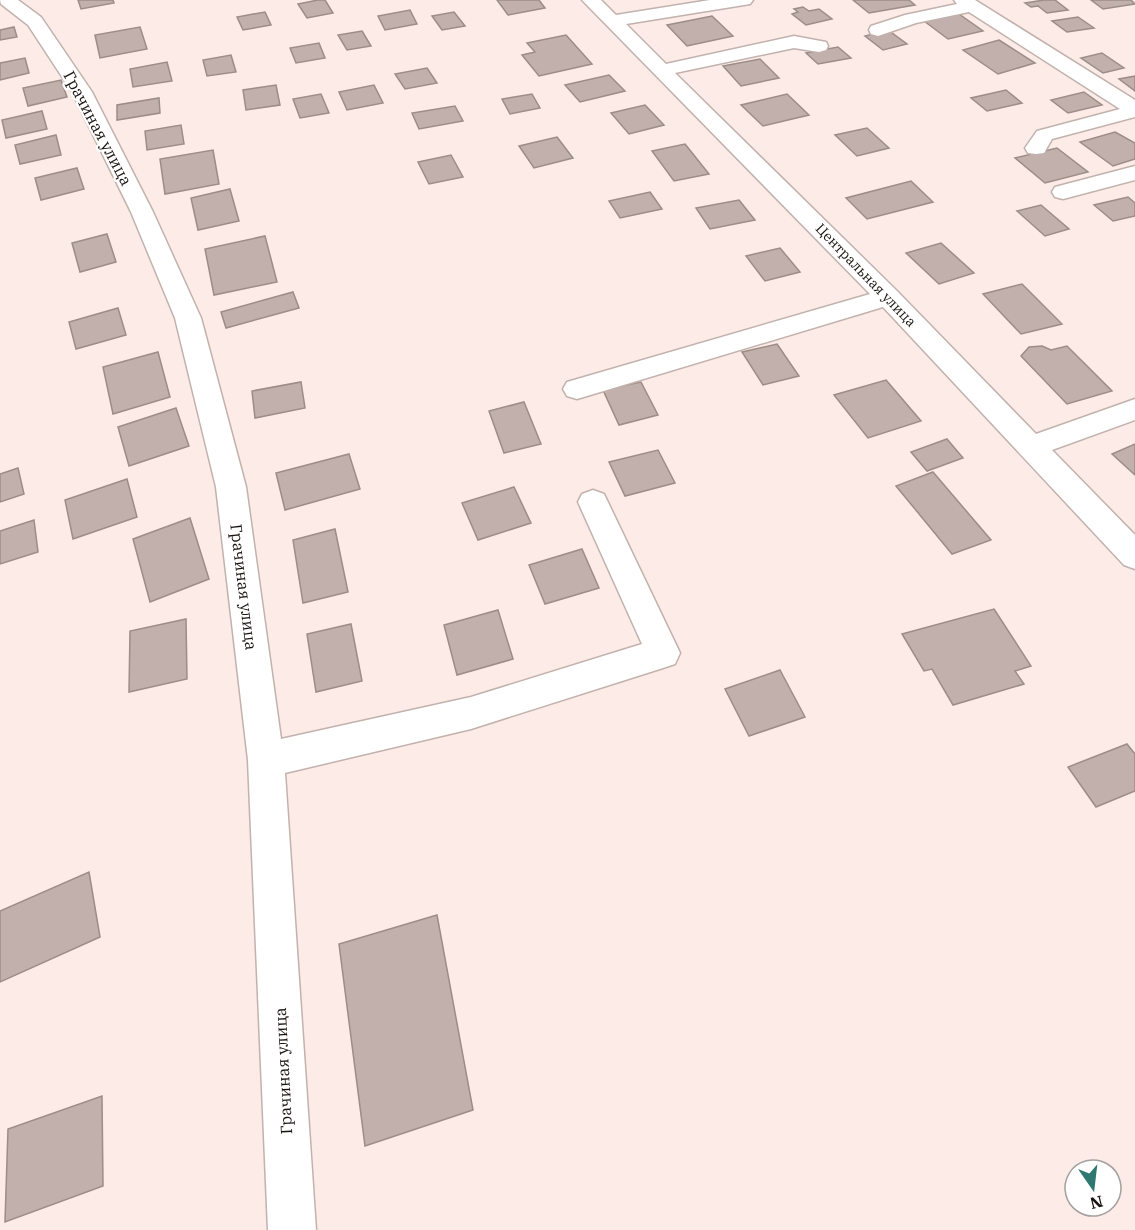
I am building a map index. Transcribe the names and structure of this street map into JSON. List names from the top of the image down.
{
  "streets": {
    "street": ["Грачиная улица", "Центральная улица"]
  },
  "north": "bottom"
}
